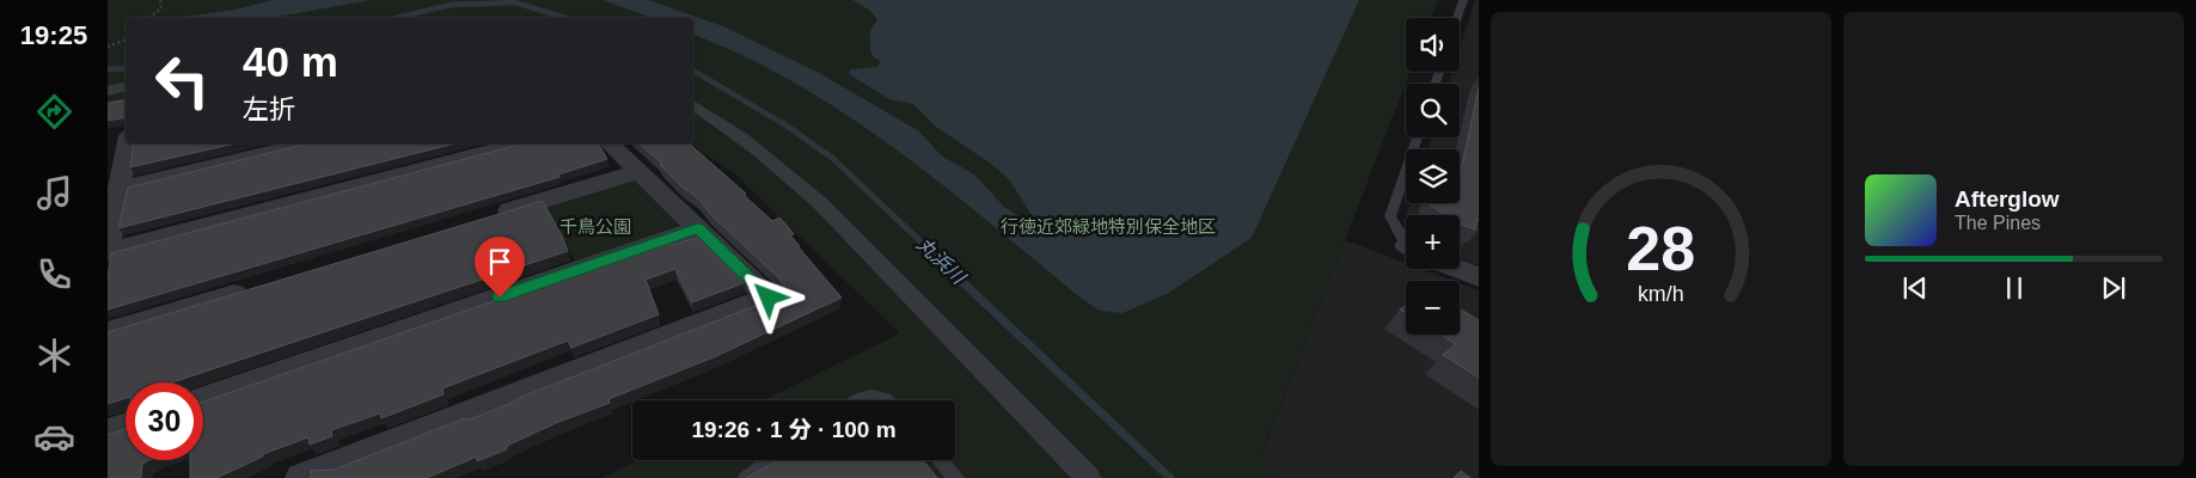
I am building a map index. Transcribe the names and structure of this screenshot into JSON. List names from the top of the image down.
{
  "water": ["丸浜川"],
  "parks": ["千鳥公園", "行徳近郊緑地特別保全地区"],
  "page": {
    "tabs": "19:25",
    "map_buttons": ["+", "−"],
    "turn": ["40 m", "左折"],
    "song": ["Afterglow", "The Pines"],
    "limit": "30",
    "trip": "19:26 · 1 分 · 100 m",
    "gauge": ["28", "km/h"]
  }
}
